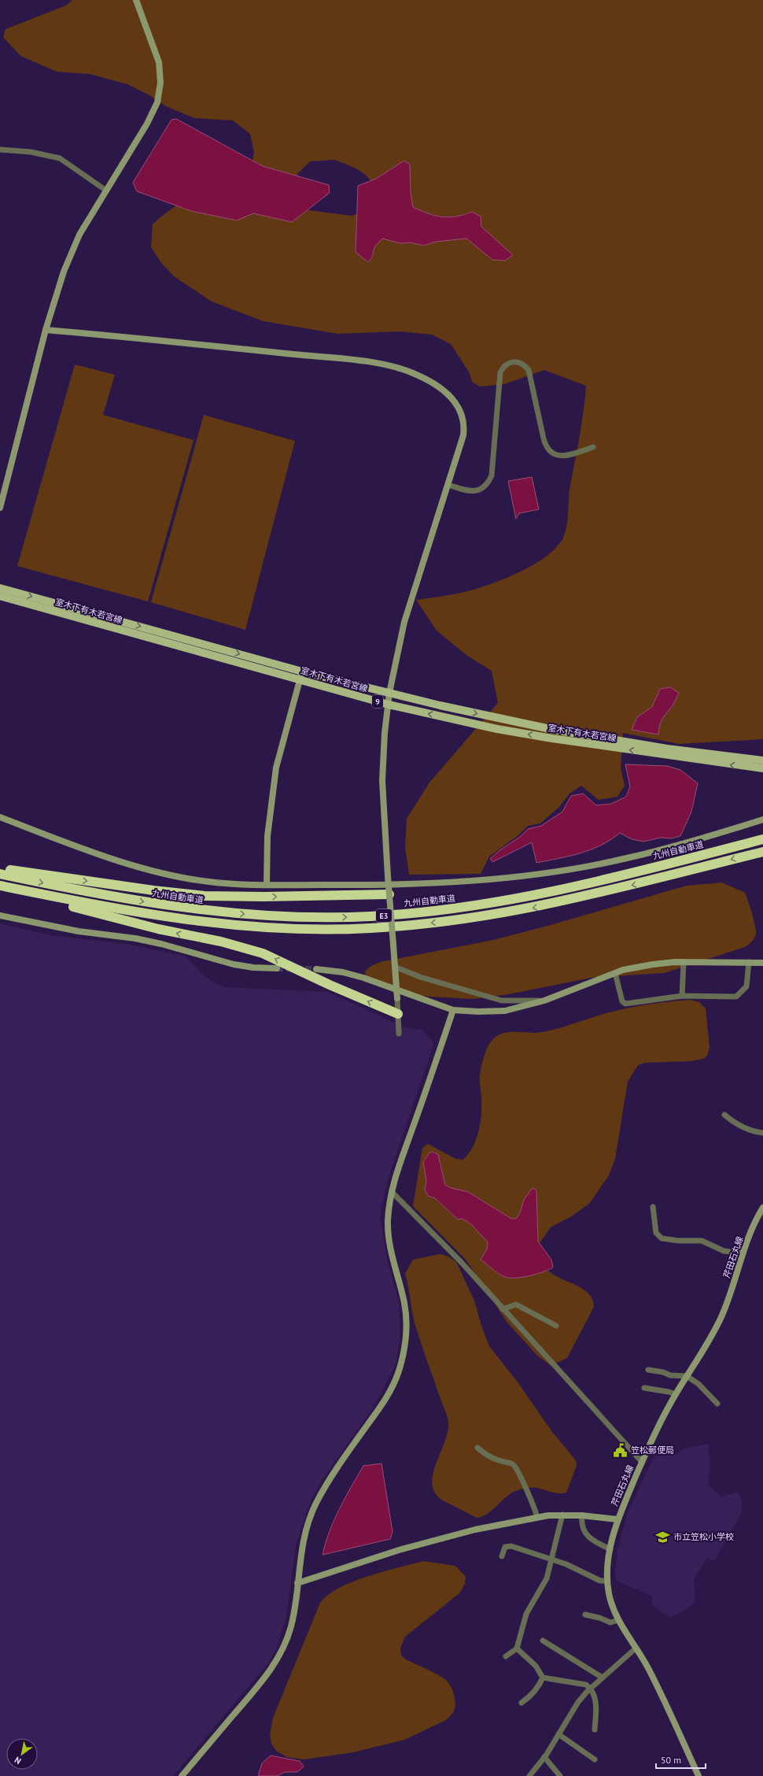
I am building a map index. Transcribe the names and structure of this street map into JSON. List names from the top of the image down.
{
  "streets": {
    "highway": ["九州自動車道", "E3"],
    "main road": ["室木下有木若宮線", "9"],
    "street": ["芹田石丸線"]
  },
  "places": {
    "public building": ["笠松郵便局"],
    "school or university": ["市立笠松小学校"]
  },
  "scale_bar": "50 m",
  "north": "bottom left"
}
